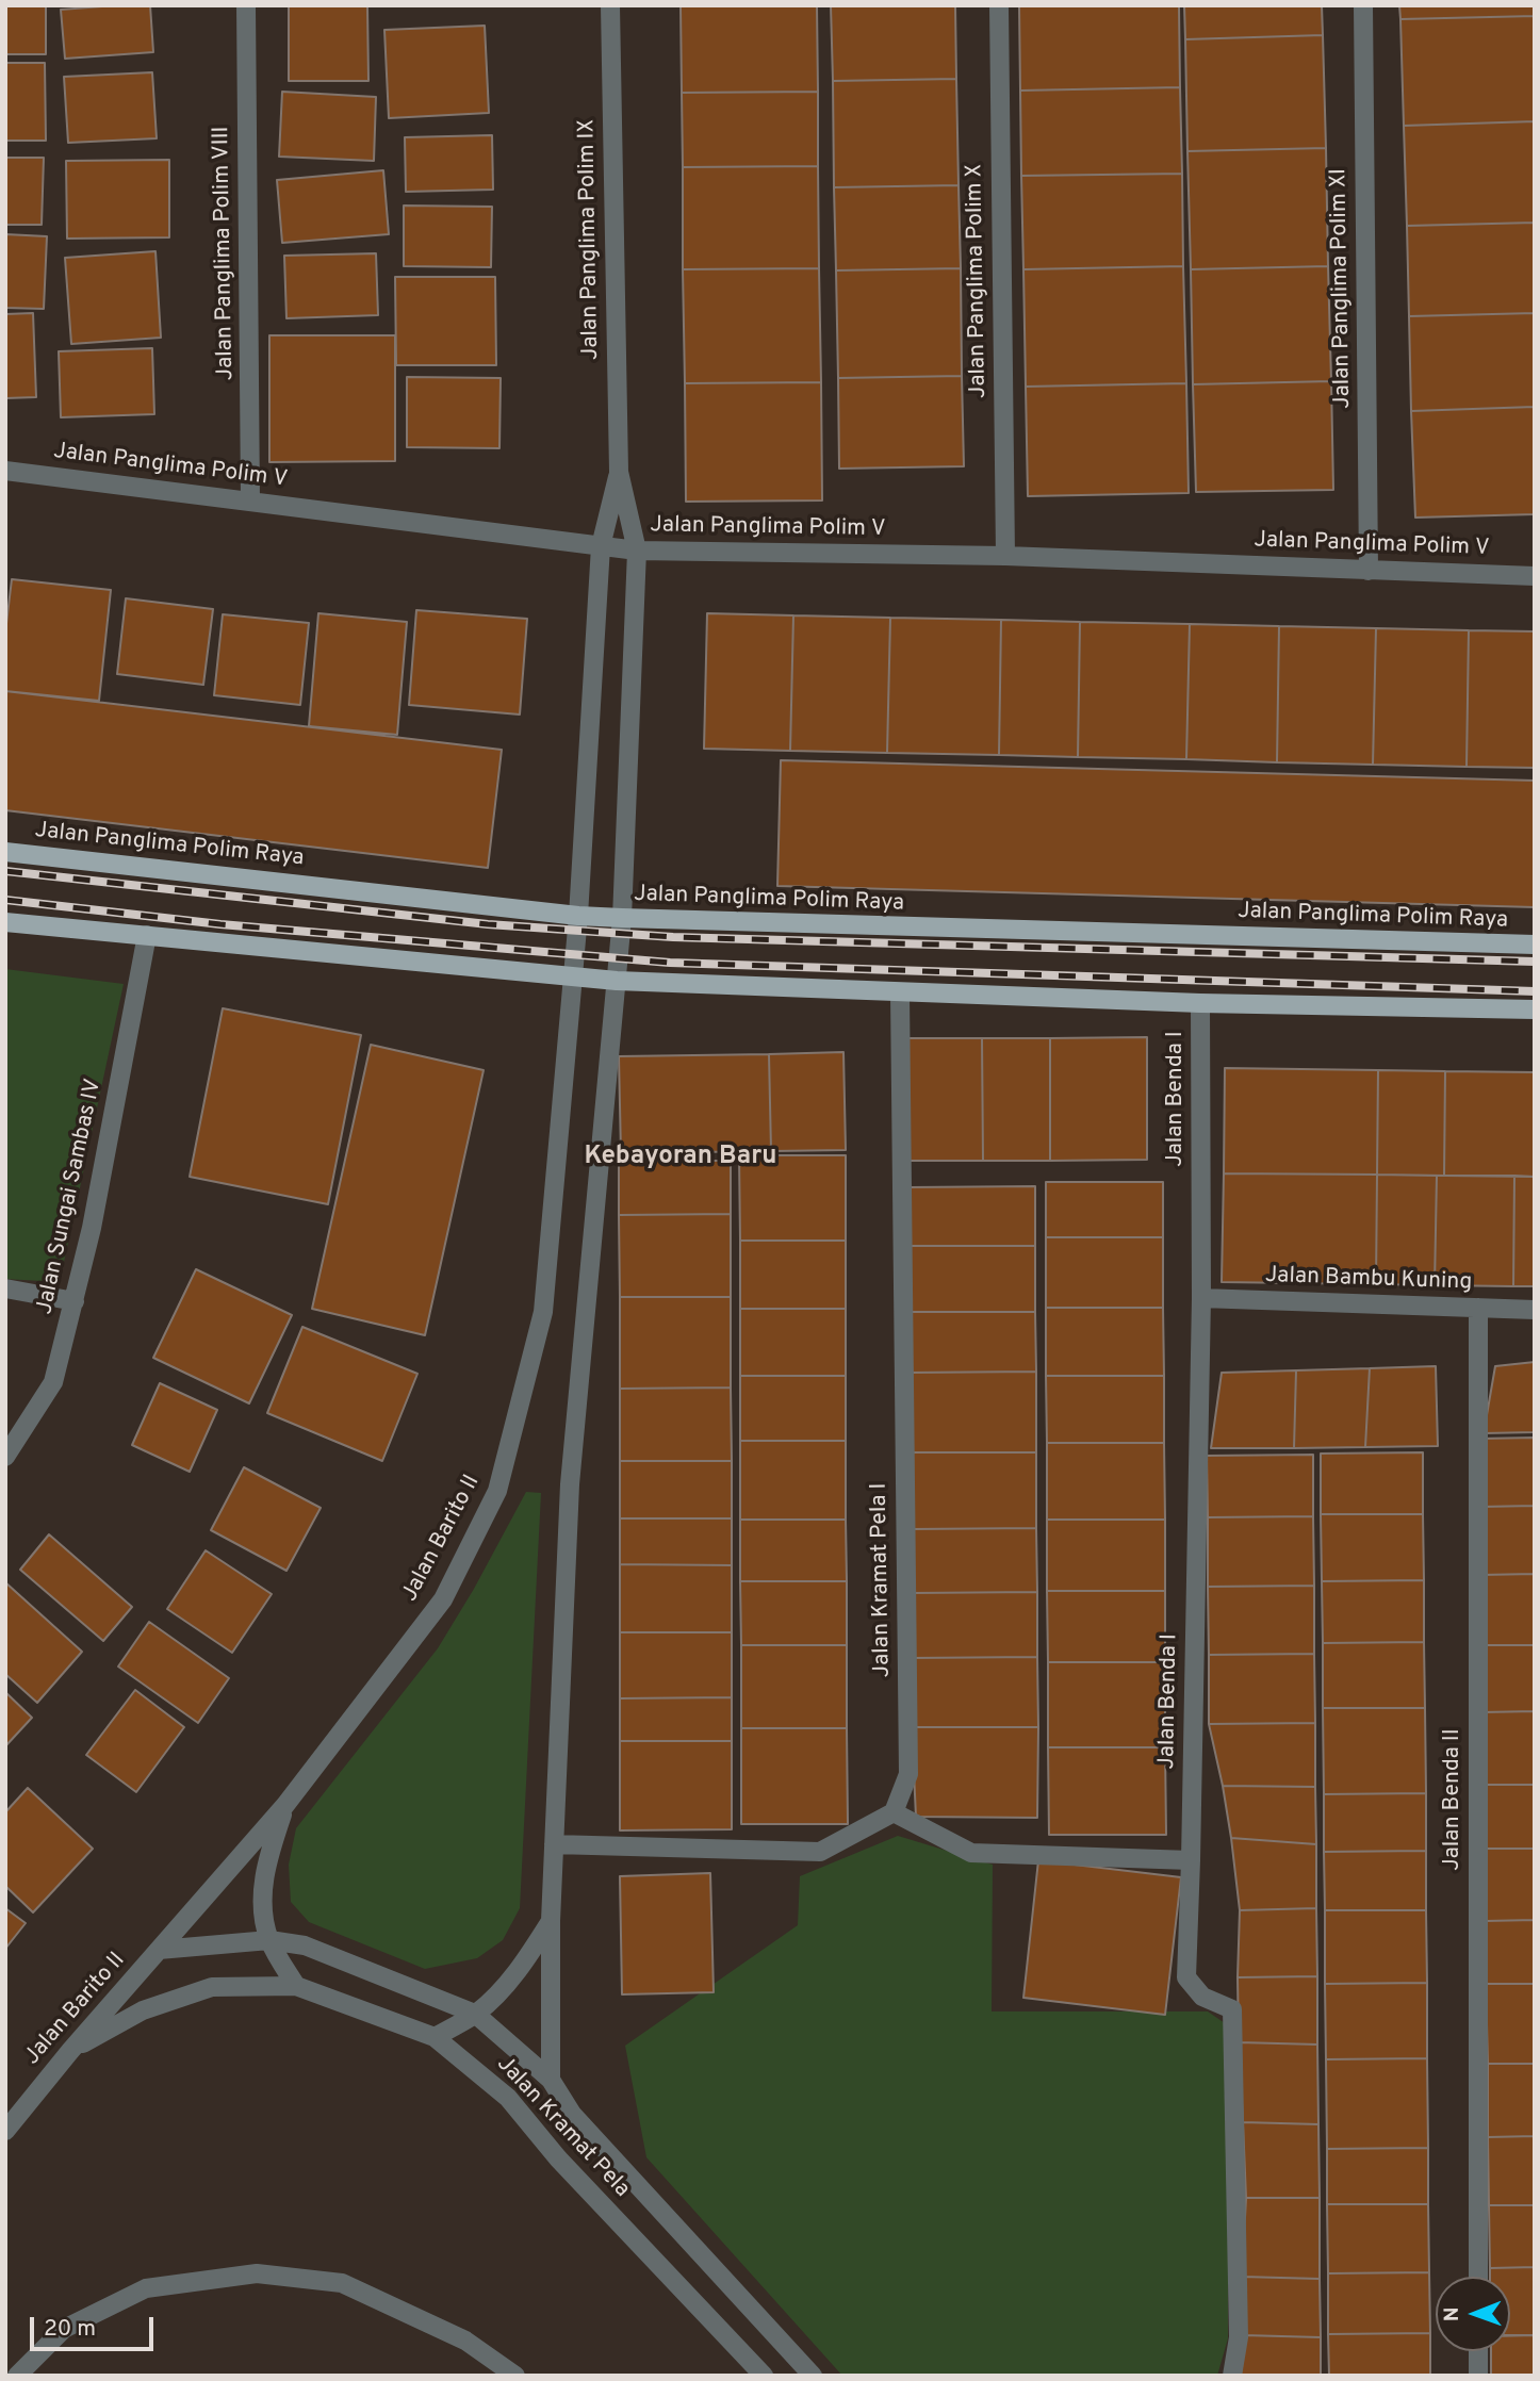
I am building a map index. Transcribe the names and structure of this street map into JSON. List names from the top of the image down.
{
  "streets": {
    "main road": ["Jalan Panglima Polim Raya"],
    "street": [
      "Jalan Panglima Polim IX",
      "Jalan Panglima Polim VIII",
      "Jalan Panglima Polim X",
      "Jalan Panglima Polim XI",
      "Jalan Panglima Polim V",
      "Jalan Benda I",
      "Jalan Sungai Sambas IV",
      "Jalan Bambu Kuning",
      "Jalan Barito II",
      "Jalan Kramat Pela I",
      "Jalan Benda II",
      "Jalan Kramat Pela"
    ]
  },
  "crossings": [
    ["Jalan Panglima Polim IX", "Jalan Panglima Polim V"],
    ["Jalan Panglima Polim IX", "Jalan Panglima Polim Raya"],
    ["Jalan Panglima Polim IX", "Jalan Barito II"],
    ["Jalan Panglima Polim VIII", "Jalan Panglima Polim V"],
    ["Jalan Panglima Polim X", "Jalan Panglima Polim V"],
    ["Jalan Panglima Polim XI", "Jalan Panglima Polim V"],
    ["Jalan Panglima Polim Raya", "Jalan Barito II"],
    ["Jalan Benda I", "Jalan Bambu Kuning"],
    ["Jalan Bambu Kuning", "Jalan Benda II"],
    ["Jalan Barito II", "Jalan Kramat Pela"]
  ],
  "districts": ["Kebayoran Baru"],
  "scale_bar": "20 m",
  "north": "left"
}
